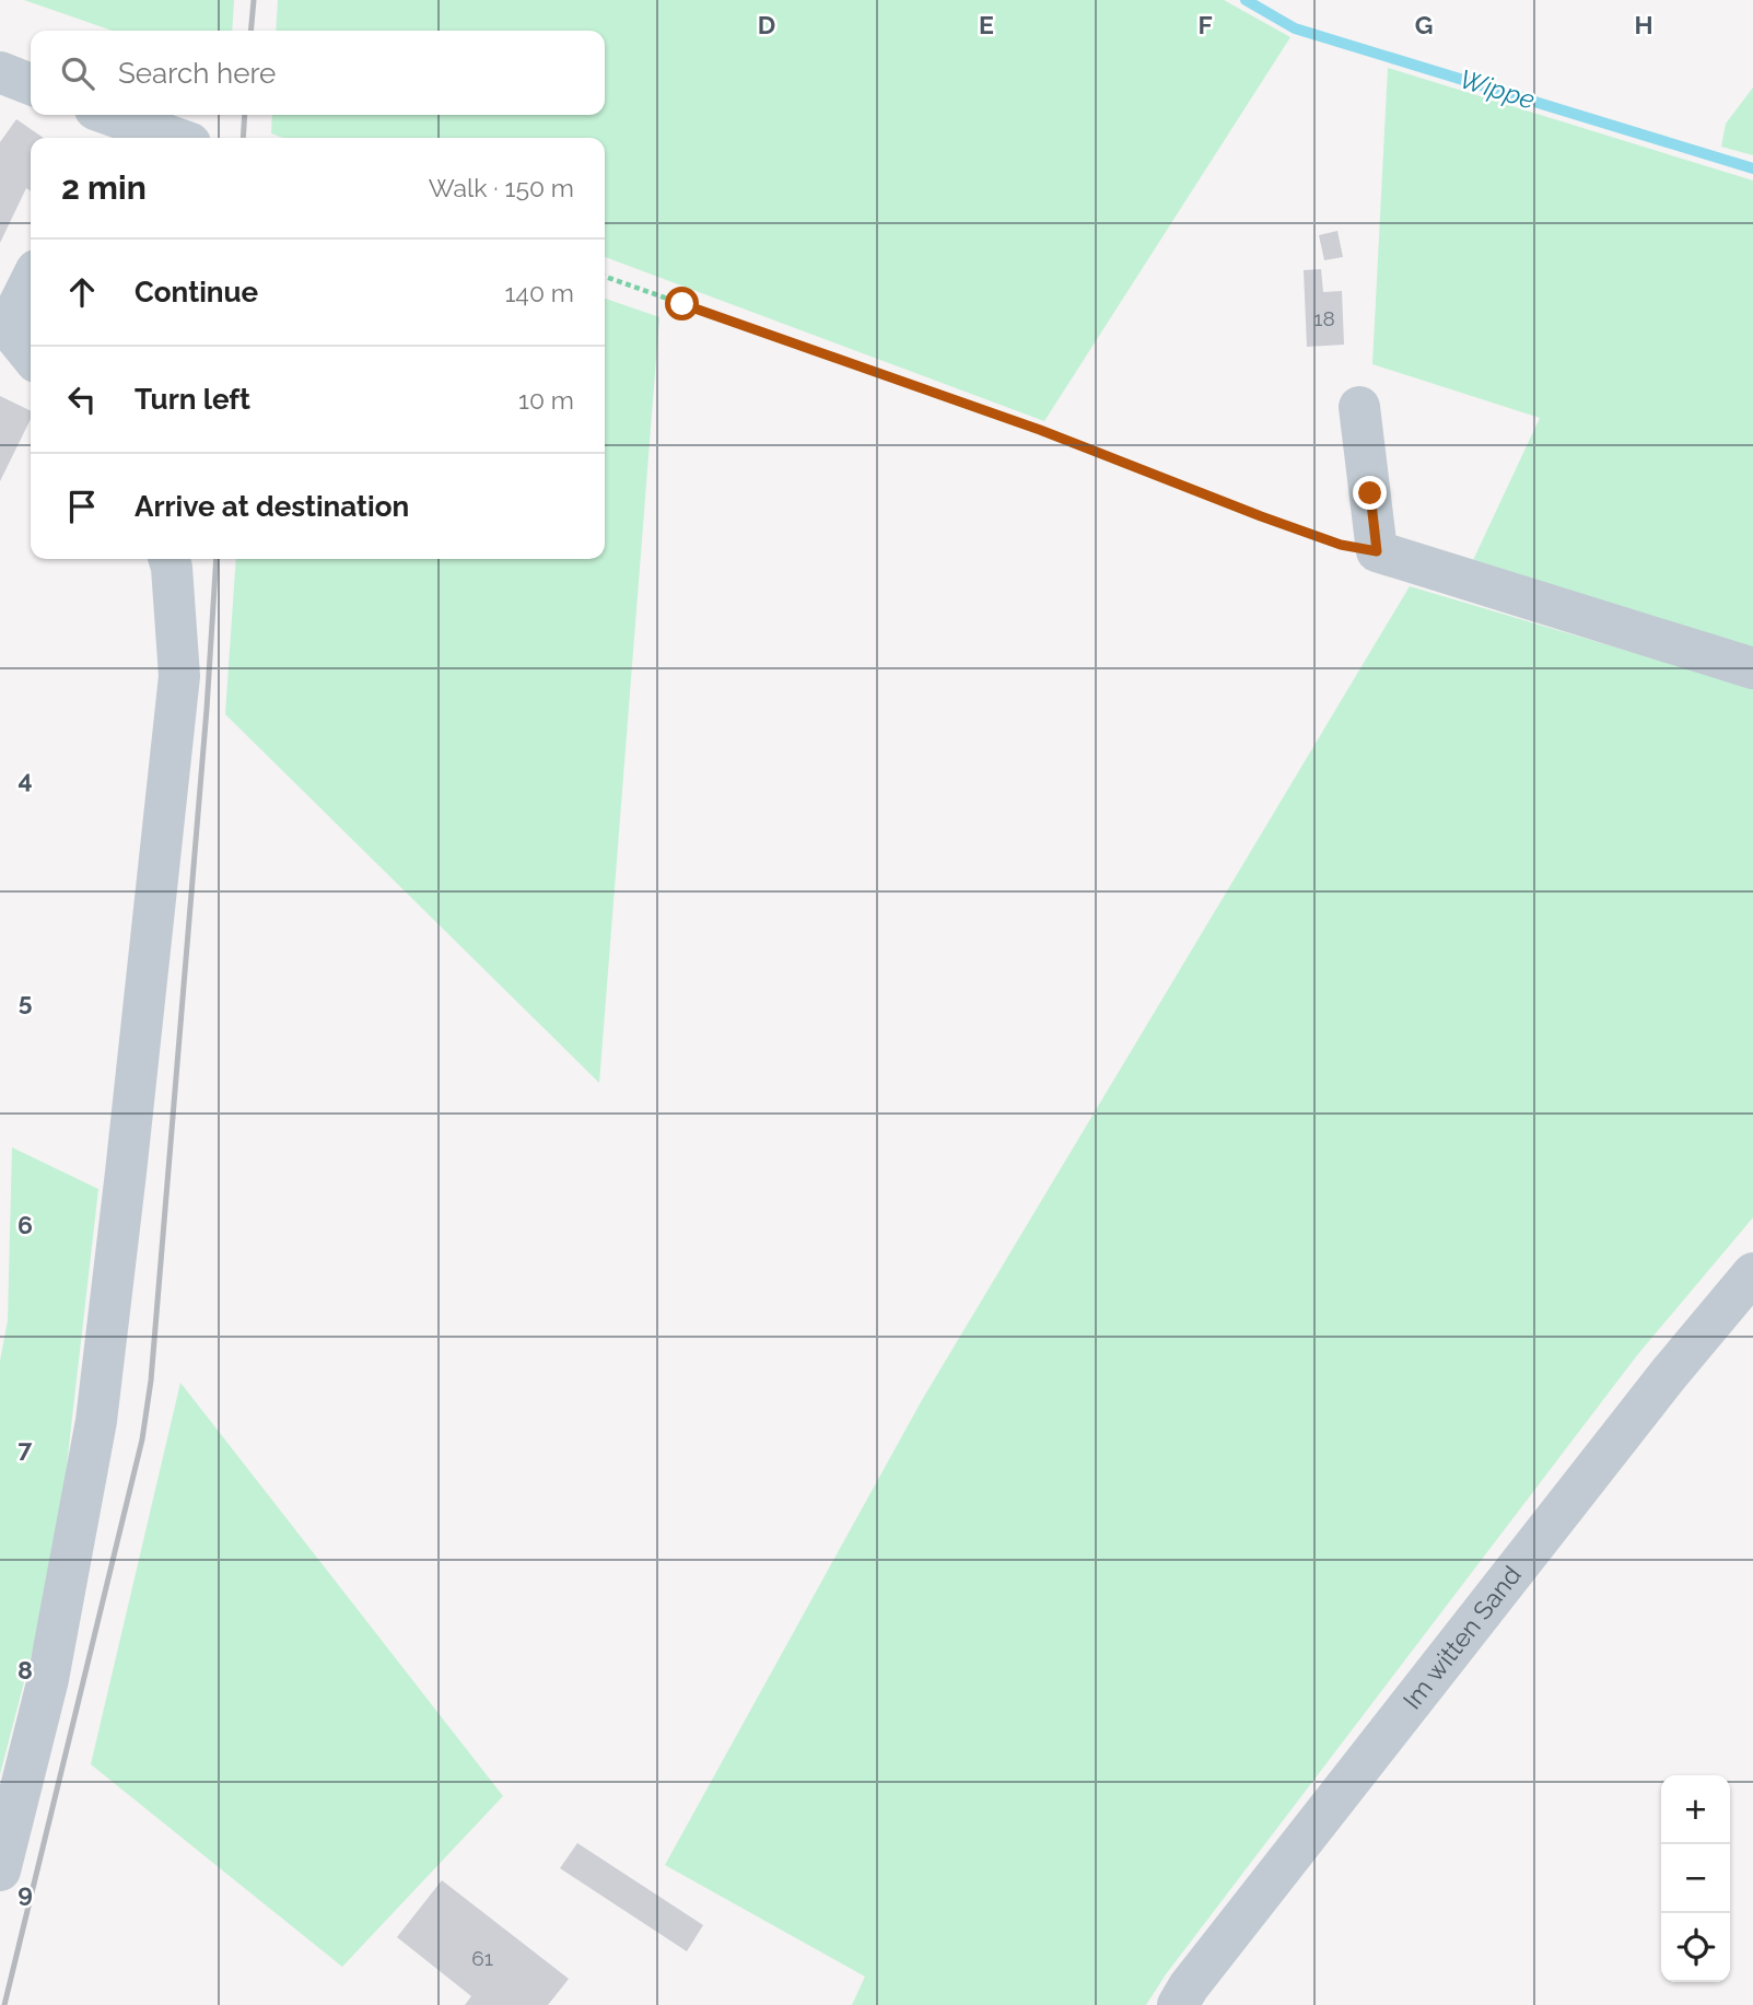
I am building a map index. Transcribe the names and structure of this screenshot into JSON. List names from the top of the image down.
{
  "streets": {
    "street": ["Im witten Sand"]
  },
  "water": ["Wippe"],
  "house_numbers": ["18", "61"],
  "page": {
    "search": "Search here",
    "heading": ["2 min", "Walk · 150 m"],
    "list": [
      ["Continue", "140 m"],
      ["Turn left", "10 m"],
      "Arrive at destination"
    ],
    "map_buttons": ["+", "−"]
  },
  "grid": {
    "columns": [
      "D",
      "E",
      "F",
      "G",
      "H"
    ],
    "rows": [
      "4",
      "5",
      "6",
      "7",
      "8",
      "9"
    ]
  }
}
